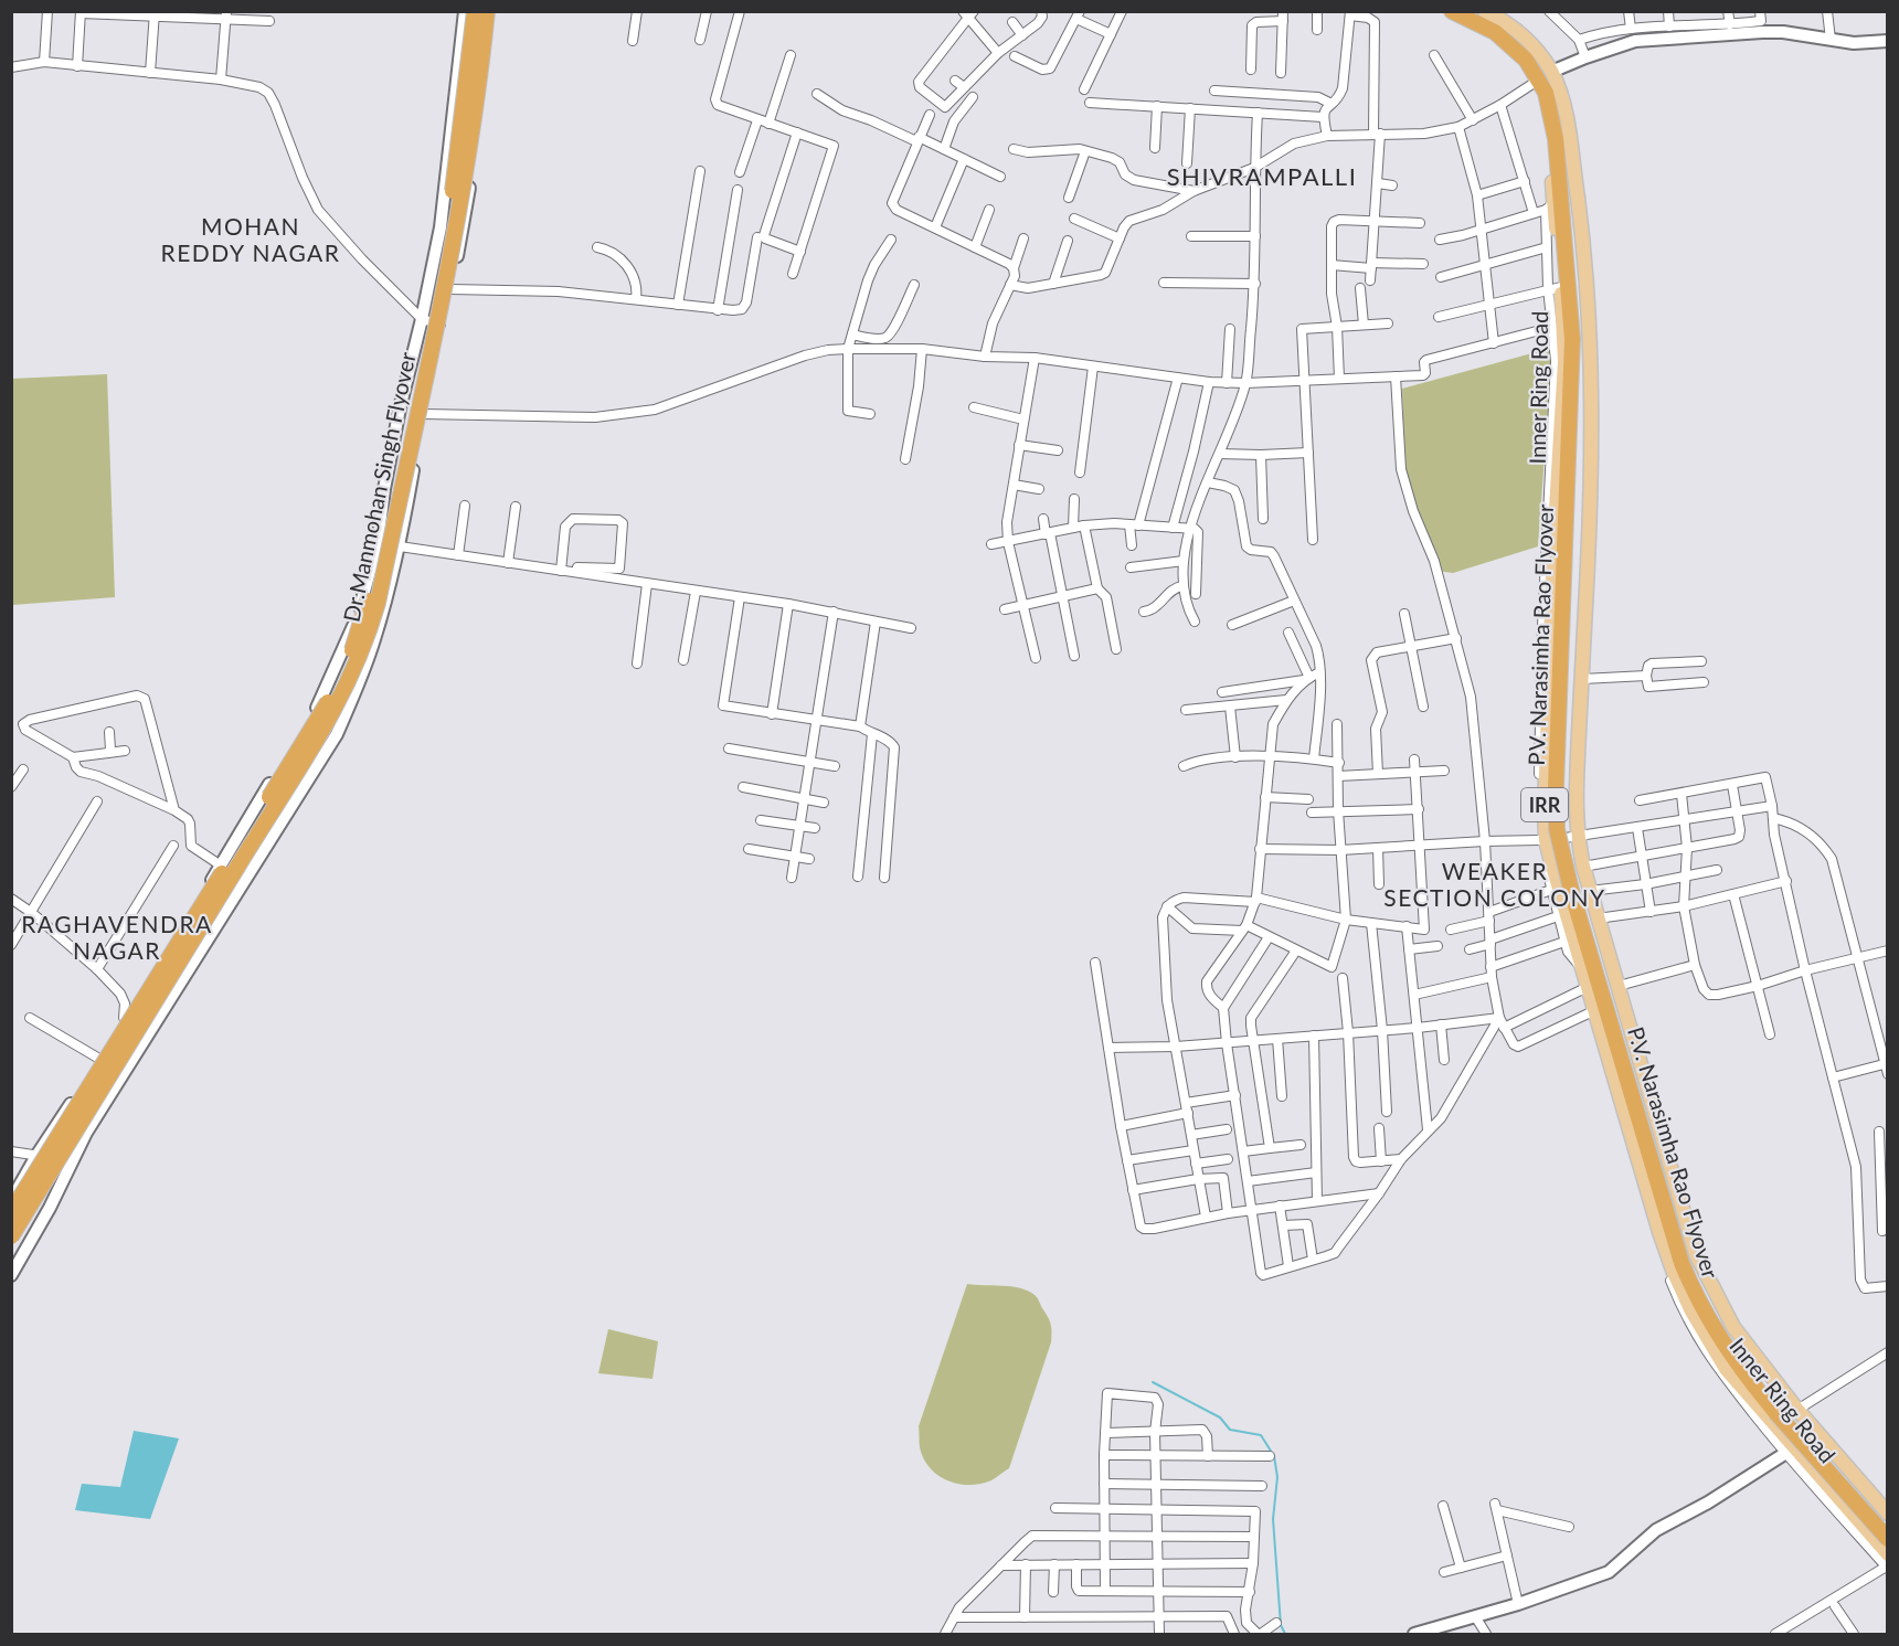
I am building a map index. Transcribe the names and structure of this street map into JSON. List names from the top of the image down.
{
  "streets": {
    "highway": ["Dr.Manmohan Singh Flyover", "P.V. Narasimha Rao Flyover"],
    "main road": ["Inner Ring Road", "IRR"]
  },
  "crossings": [
    ["Inner Ring Road", "P.V. Narasimha Rao Flyover"]
  ],
  "districts": [
    "SHIVRAMPALLI",
    "MOHAN REDDY NAGAR",
    "WEAKER SECTION COLONY",
    "RAGHAVENDRA NAGAR"
  ]
}
